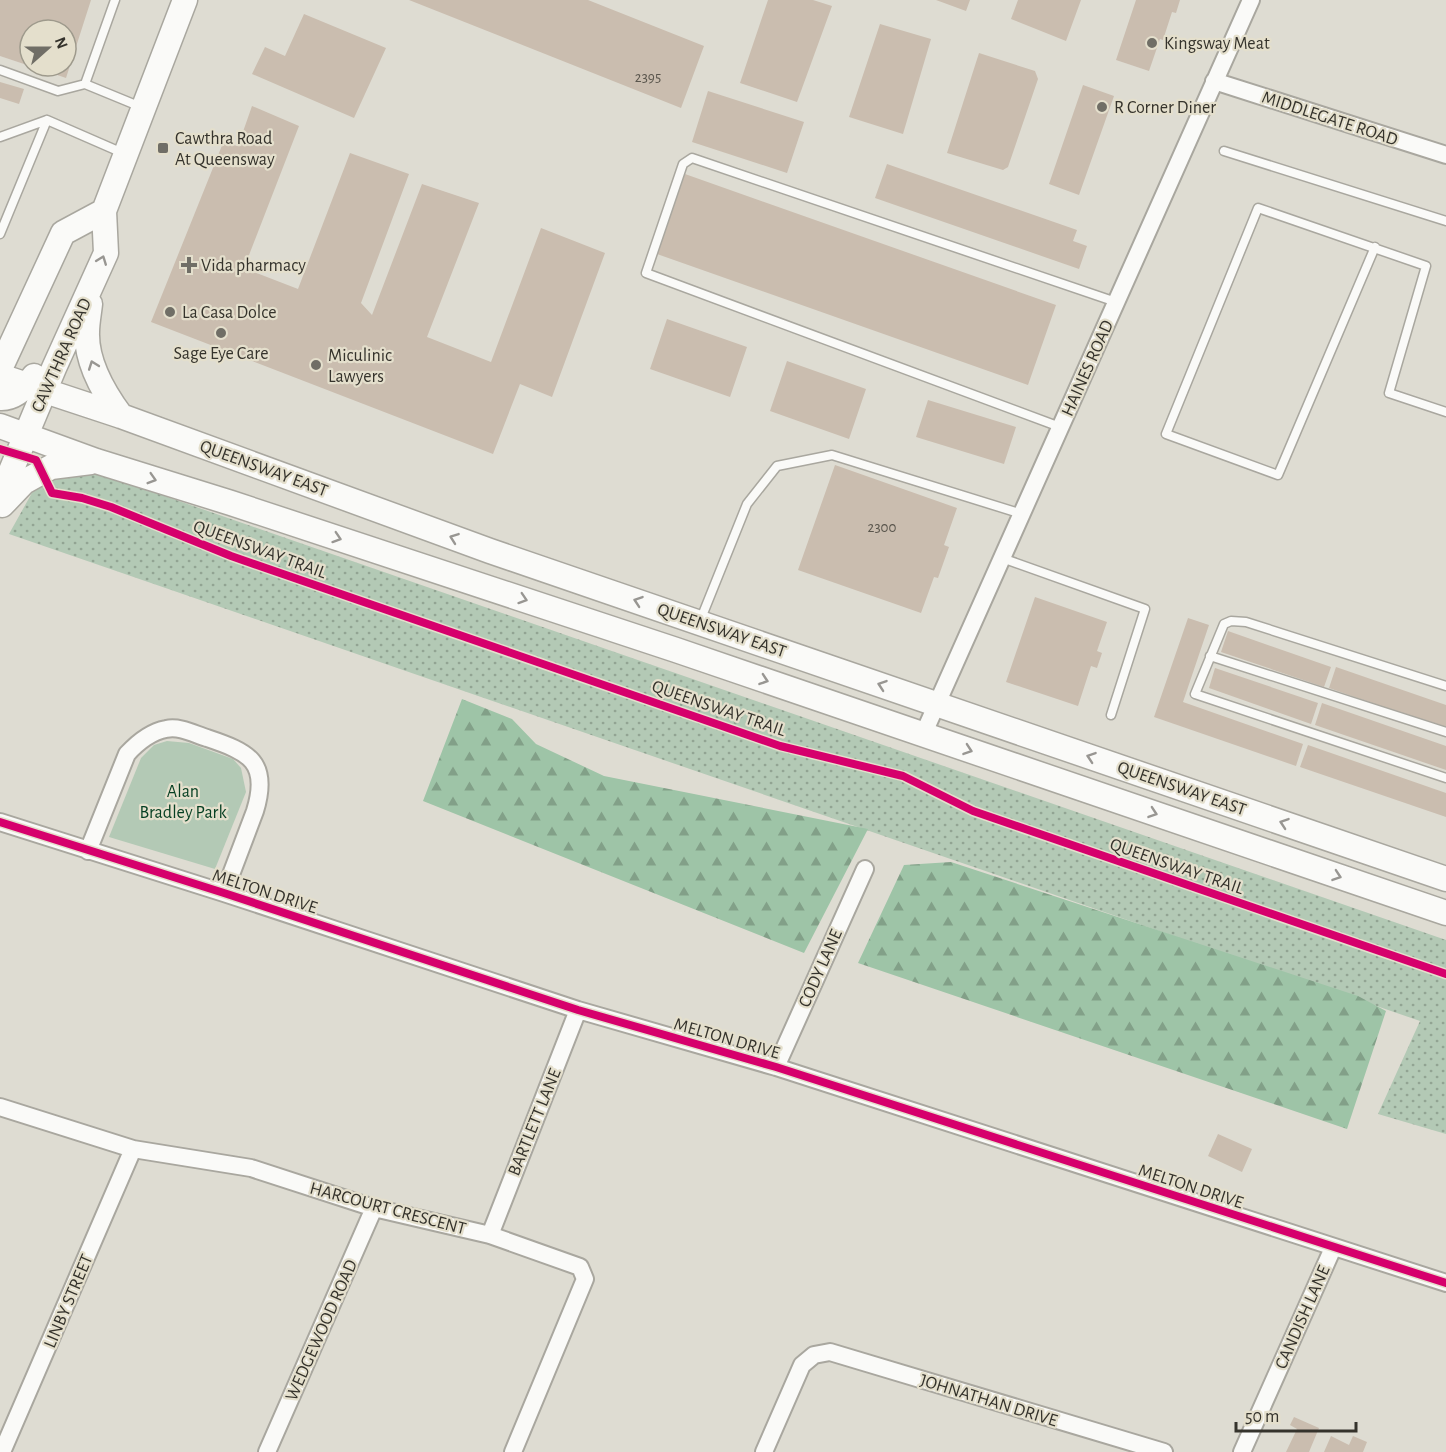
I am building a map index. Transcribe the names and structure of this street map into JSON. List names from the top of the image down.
{
  "streets": {
    "main road": ["CAWTHRA ROAD", "QUEENSWAY EAST"],
    "street": [
      "MIDDLEGATE ROAD",
      "HAINES ROAD",
      "MELTON DRIVE",
      "CODY LANE",
      "BARTLETT LANE",
      "HARCOURT CRESCENT",
      "LINBY STREET",
      "CANDISH LANE",
      "WEDGEWOOD ROAD",
      "JOHNATHAN DRIVE"
    ],
    "cycle path": ["QUEENSWAY TRAIL"]
  },
  "crossings": [
    ["MIDDLEGATE ROAD", "HAINES ROAD"],
    ["CAWTHRA ROAD", "QUEENSWAY EAST"],
    ["HAINES ROAD", "QUEENSWAY EAST"],
    ["MELTON DRIVE", "CODY LANE"],
    ["MELTON DRIVE", "BARTLETT LANE"],
    ["MELTON DRIVE", "CANDISH LANE"],
    ["BARTLETT LANE", "HARCOURT CRESCENT"],
    ["HARCOURT CRESCENT", "LINBY STREET"],
    ["HARCOURT CRESCENT", "WEDGEWOOD ROAD"]
  ],
  "parks": ["Alan Bradley Park"],
  "places": {
    "other": [
      "Kingsway Meat",
      "R Corner Diner",
      "La Casa Dolce",
      "Sage Eye Care",
      "Miculinic Lawyers"
    ],
    "transit": ["Cawthra Road At Queensway"],
    "health": ["Vida pharmacy"]
  },
  "house_numbers": ["2395", "2300"],
  "scale_bar": "50 m",
  "north": "right"
}
